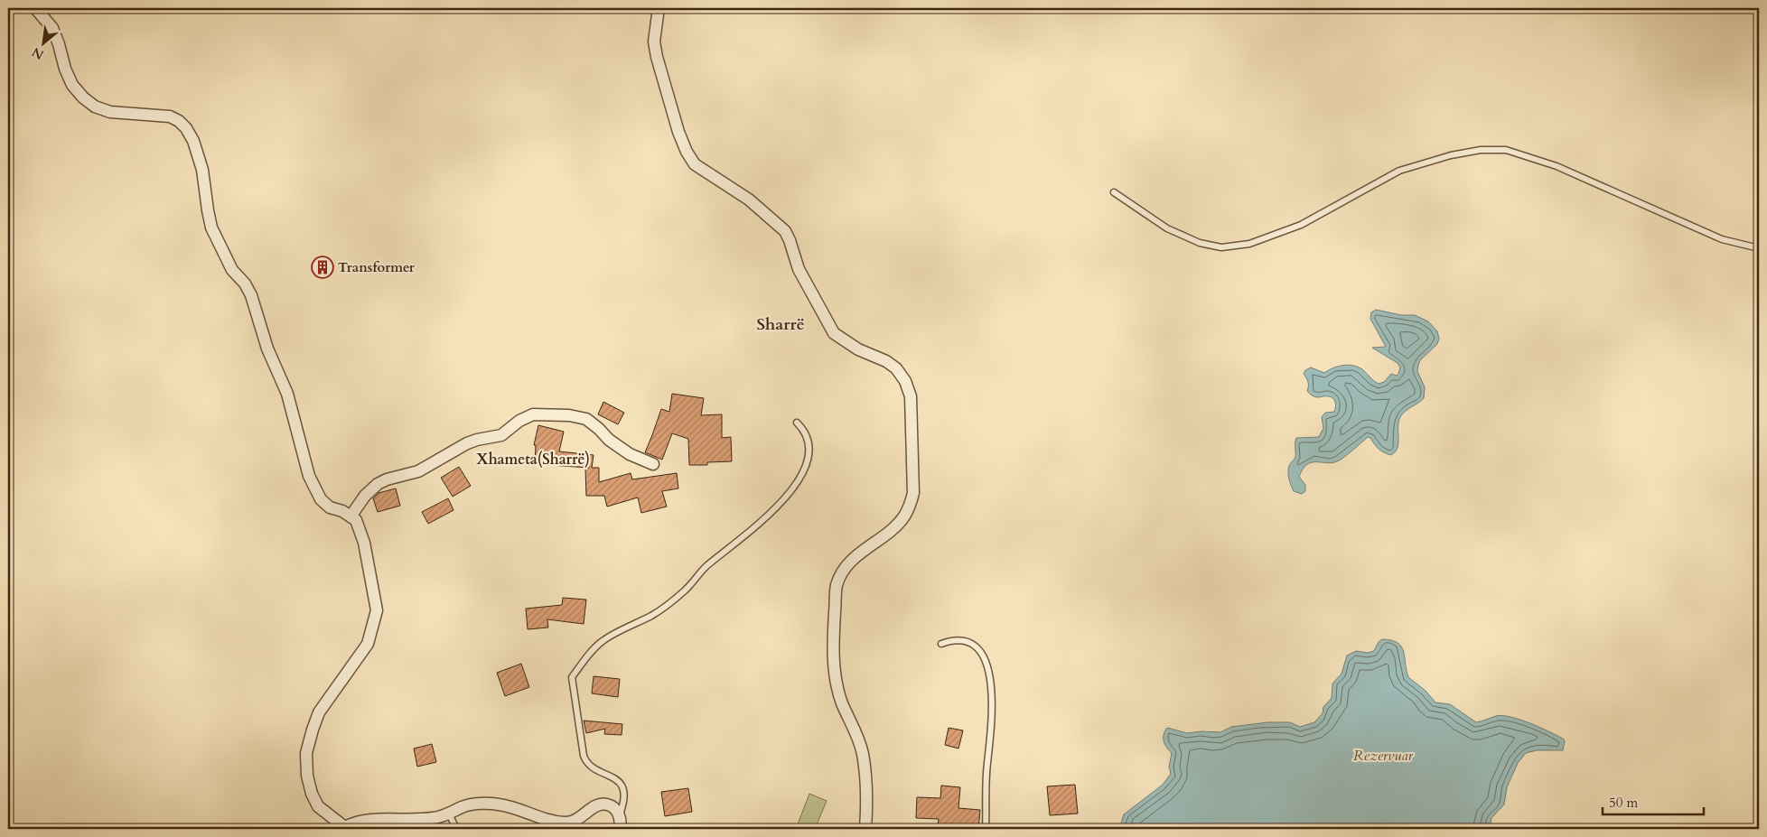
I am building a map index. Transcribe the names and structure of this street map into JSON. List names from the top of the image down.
{
  "districts": ["Sharrë", "Xhameta(Sharrë)"],
  "water": ["Rezervuar"],
  "places": {
    "building": ["Transformer"]
  },
  "scale_bar": "50 m",
  "north": "bottom left"
}
